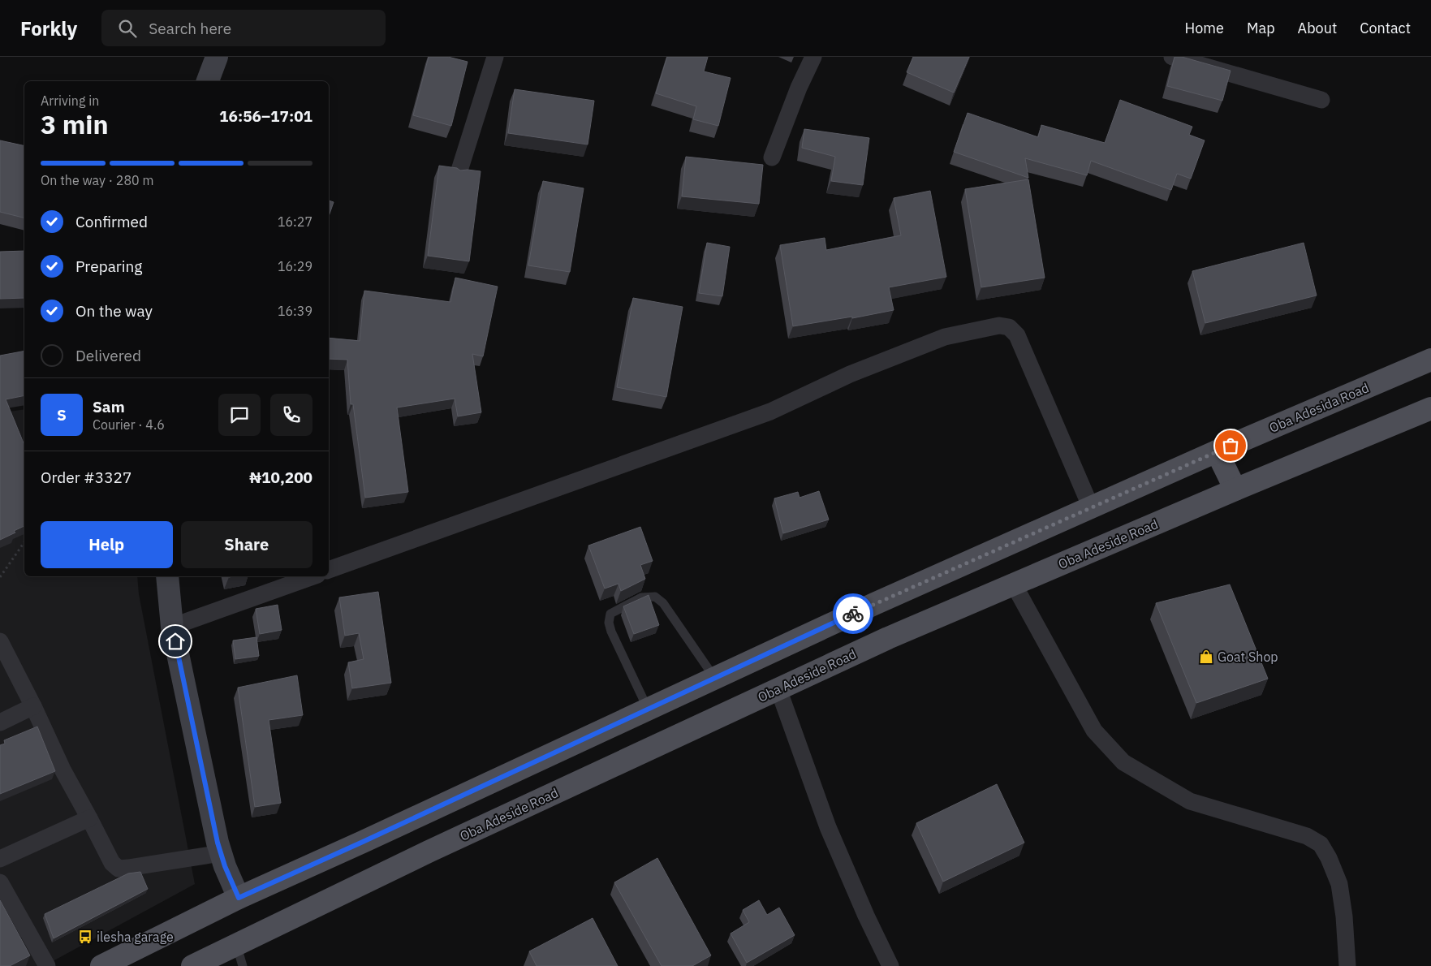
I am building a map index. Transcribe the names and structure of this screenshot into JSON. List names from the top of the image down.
{
  "streets": {
    "main road": ["Oba Adesida Road", "Oba Adeside Road"]
  },
  "places": {
    "shop": ["Goat Shop"],
    "bus stop": ["ilesha garage"]
  },
  "page": {
    "header": "Forkly",
    "search": "Search here",
    "nav": [
      "Home",
      "Map",
      "About",
      "Contact"
    ],
    "heading": ["3 min", "Arriving in", "16:56–17:01"],
    "panel": [
      "Sam",
      "Courier · 4.6",
      "Order #3327",
      "₦10,200"
    ],
    "bar": "On the way · 280 m",
    "list": [
      ["Confirmed", "16:27"],
      ["Preparing", "16:29"],
      ["On the way", "16:39"],
      "Delivered"
    ],
    "round": "S",
    "buttons": ["Help", "Share"]
  }
}
